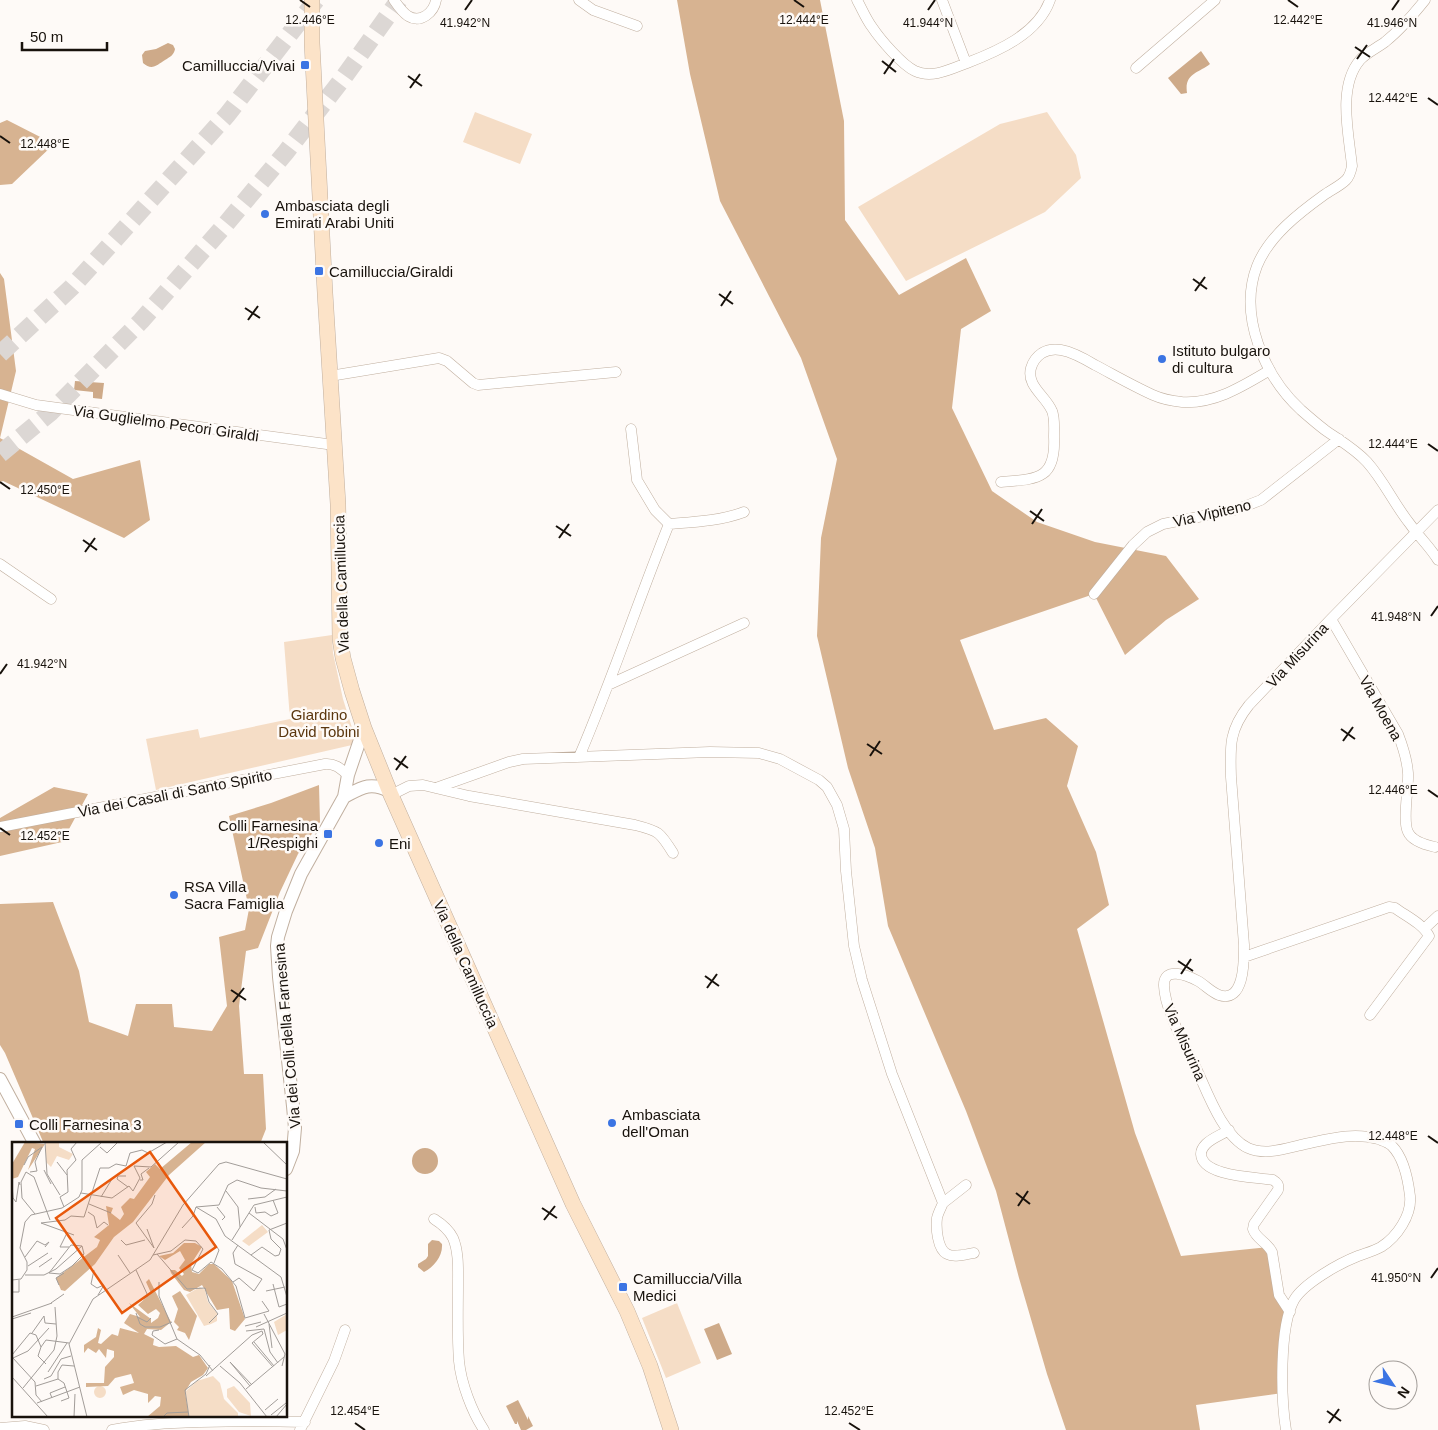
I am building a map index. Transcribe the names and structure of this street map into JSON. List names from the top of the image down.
{
  "streets": {
    "main road": ["Via della Camilluccia"],
    "street": [
      "Via Guglielmo Pecori Giraldi",
      "Via Vipiteno",
      "Via Misurina",
      "Via Moena",
      "Via dei Casali di Santo Spirito",
      "Via dei Colli della Farnesina"
    ]
  },
  "crossings": [
    ["Via Guglielmo Pecori Giraldi", "Via della Camilluccia"],
    ["Via della Camilluccia", "Via dei Colli della Farnesina"],
    ["Via Misurina", "Via Moena"],
    ["Via dei Casali di Santo Spirito", "Via dei Colli della Farnesina"]
  ],
  "parks": ["Giardino David Tobini"],
  "places": {
    "transit": [
      "Camilluccia/Vivai",
      "Camilluccia/Giraldi",
      "Colli Farnesina 1/Respighi",
      "Colli Farnesina 3",
      "Camilluccia/Villa Medici"
    ],
    "other": [
      "Ambasciata degli Emirati Arabi Uniti",
      "Istituto bulgaro di cultura",
      "Eni",
      "RSA Villa Sacra Famiglia",
      "Ambasciata dell'Oman"
    ]
  },
  "scale_bar": "50 m",
  "north": "bottom right",
  "coordinates": [
    "12.446°E",
    "12.444°E",
    "12.442°E",
    "41.942°N",
    "41.944°N",
    "41.946°N",
    "12.448°E",
    "12.450°E",
    "41.948°N",
    "12.452°E",
    "41.950°N",
    "12.454°E"
  ]
}
